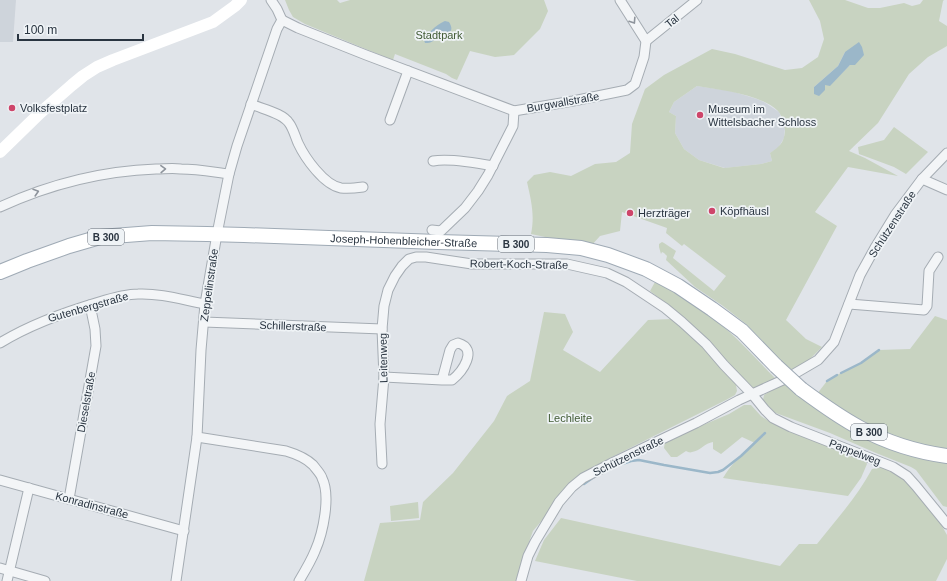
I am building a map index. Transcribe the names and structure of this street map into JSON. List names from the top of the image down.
{
  "streets": {
    "main road": ["B 300", "Joseph-Hohenbleicher-Straße"],
    "street": [
      "Tal",
      "Burgwallstraße",
      "Schützenstraße",
      "Robert-Koch-Straße",
      "Zeppelinstraße",
      "Gutenbergstraße",
      "Schillerstraße",
      "Leitenweg",
      "Dieselstraße",
      "Pappelweg",
      "Konradinstraße"
    ]
  },
  "crossings": [
    ["Tal", "Burgwallstraße"],
    ["Burgwallstraße", "Zeppelinstraße"],
    ["Schützenstraße", "Robert-Koch-Straße"],
    ["Schützenstraße", "Pappelweg"],
    ["Joseph-Hohenbleicher-Straße", "Zeppelinstraße"],
    ["Robert-Koch-Straße", "Leitenweg"],
    ["Robert-Koch-Straße", "Pappelweg"],
    ["Zeppelinstraße", "Gutenbergstraße"],
    ["Zeppelinstraße", "Schillerstraße"],
    ["Zeppelinstraße", "Konradinstraße"],
    ["Gutenbergstraße", "Dieselstraße"],
    ["Schillerstraße", "Leitenweg"],
    ["Dieselstraße", "Konradinstraße"]
  ],
  "parks": ["Stadtpark", "Lechleite"],
  "places": [
    "Volksfestplatz",
    "Museum im Wittelsbacher Schloss",
    "Köpfhäusl",
    "Herzträger"
  ],
  "scale_bar": "100 m"
}
